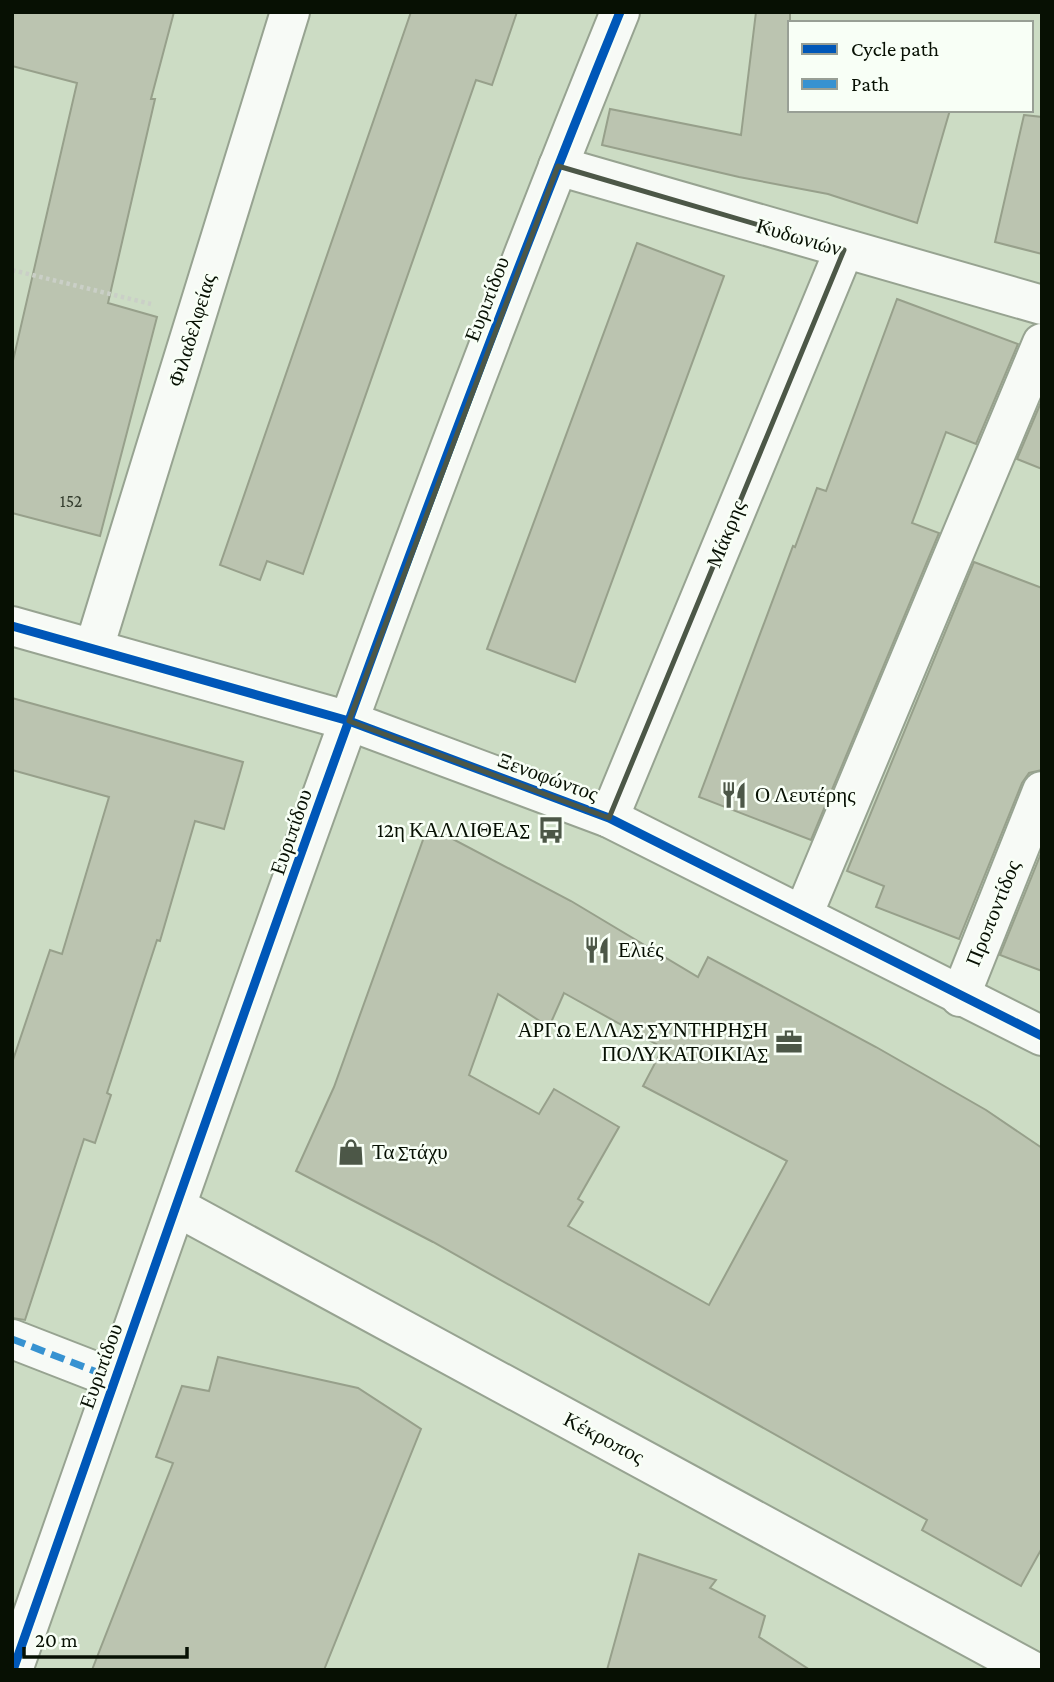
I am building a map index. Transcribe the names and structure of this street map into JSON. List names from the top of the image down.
{
  "streets": {
    "street": [
      "Κυδωνιών",
      "Ευριπίδου",
      "Φιλαδελφείας",
      "Μάκρης",
      "Ξενοφώντος",
      "Προποντίδος",
      "Κέκροπος"
    ]
  },
  "crossings": [
    ["Κυδωνιών", "Ευριπίδου"],
    ["Κυδωνιών", "Μάκρης"],
    ["Ευριπίδου", "Ξενοφώντος"],
    ["Ευριπίδου", "Κέκροπος"],
    ["Φιλαδελφείας", "Ξενοφώντος"],
    ["Μάκρης", "Ξενοφώντος"],
    ["Ξενοφώντος", "Προποντίδος"]
  ],
  "places": {
    "restaurant": ["Ο Λευτέρης", "Ελιές"],
    "bus stop": ["12η ΚΑΛΛΙΘΕΑΣ"],
    "office": ["ΑΡΓΩ ΕΛΛΑΣ ΣΥΝΤΗΡΗΣΗ ΠΟΛΥΚΑΤΟΙΚΙΑΣ"],
    "shop": ["Τα Στάχυ"]
  },
  "house_numbers": ["152"],
  "legend": ["Cycle path", "Path"],
  "scale_bar": "20 m"
}
